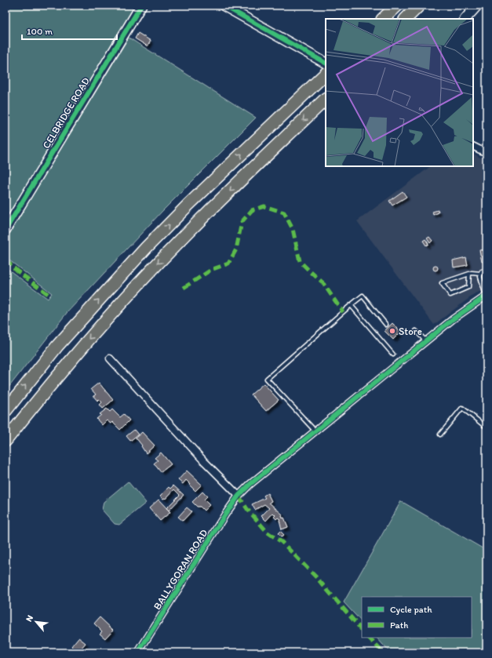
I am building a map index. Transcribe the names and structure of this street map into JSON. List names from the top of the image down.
{
  "streets": {
    "main road": ["CELBRIDGE ROAD"],
    "street": ["BALLYGORAN ROAD"]
  },
  "places": ["Store"],
  "legend": ["Cycle path", "Path"],
  "scale_bar": "100 m",
  "north": "top left"
}
